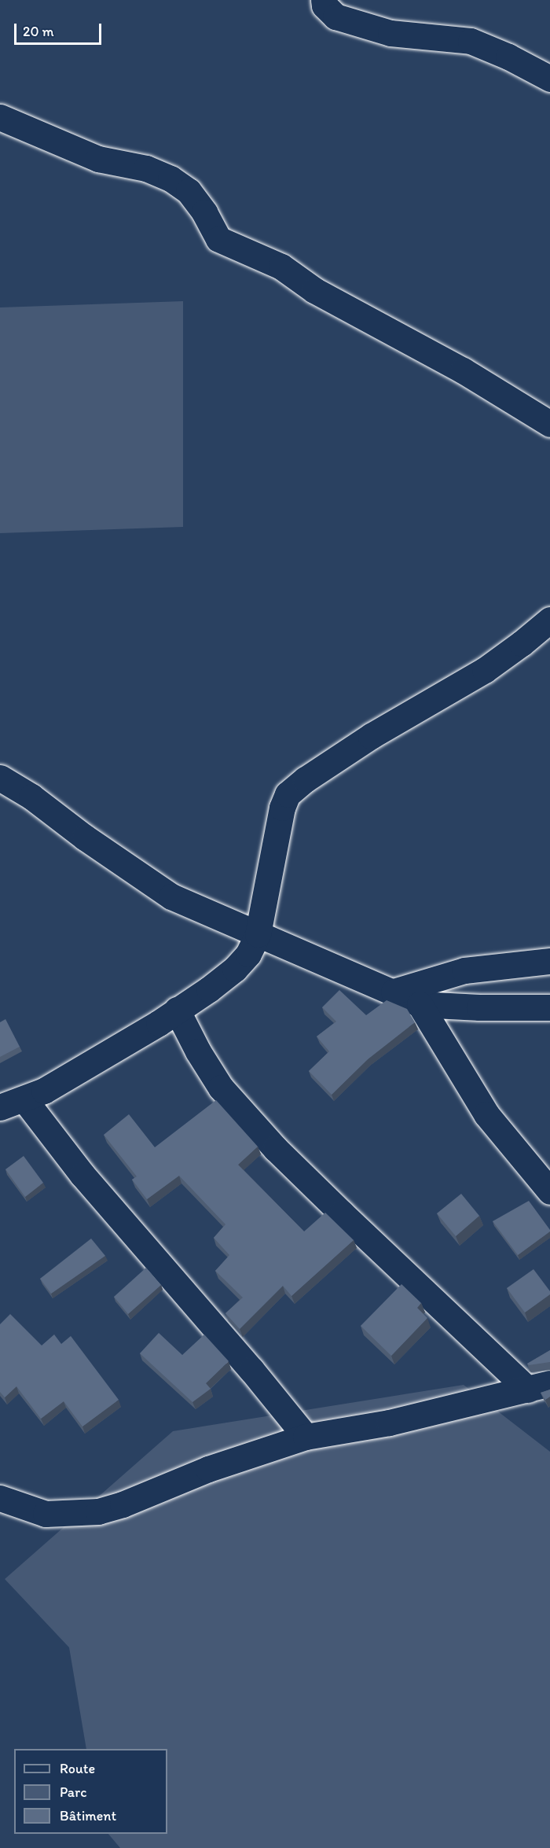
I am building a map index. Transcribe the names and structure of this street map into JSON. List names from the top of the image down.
{
  "legend": ["Route", "Parc", "Bâtiment"],
  "scale_bar": "20 m"
}
